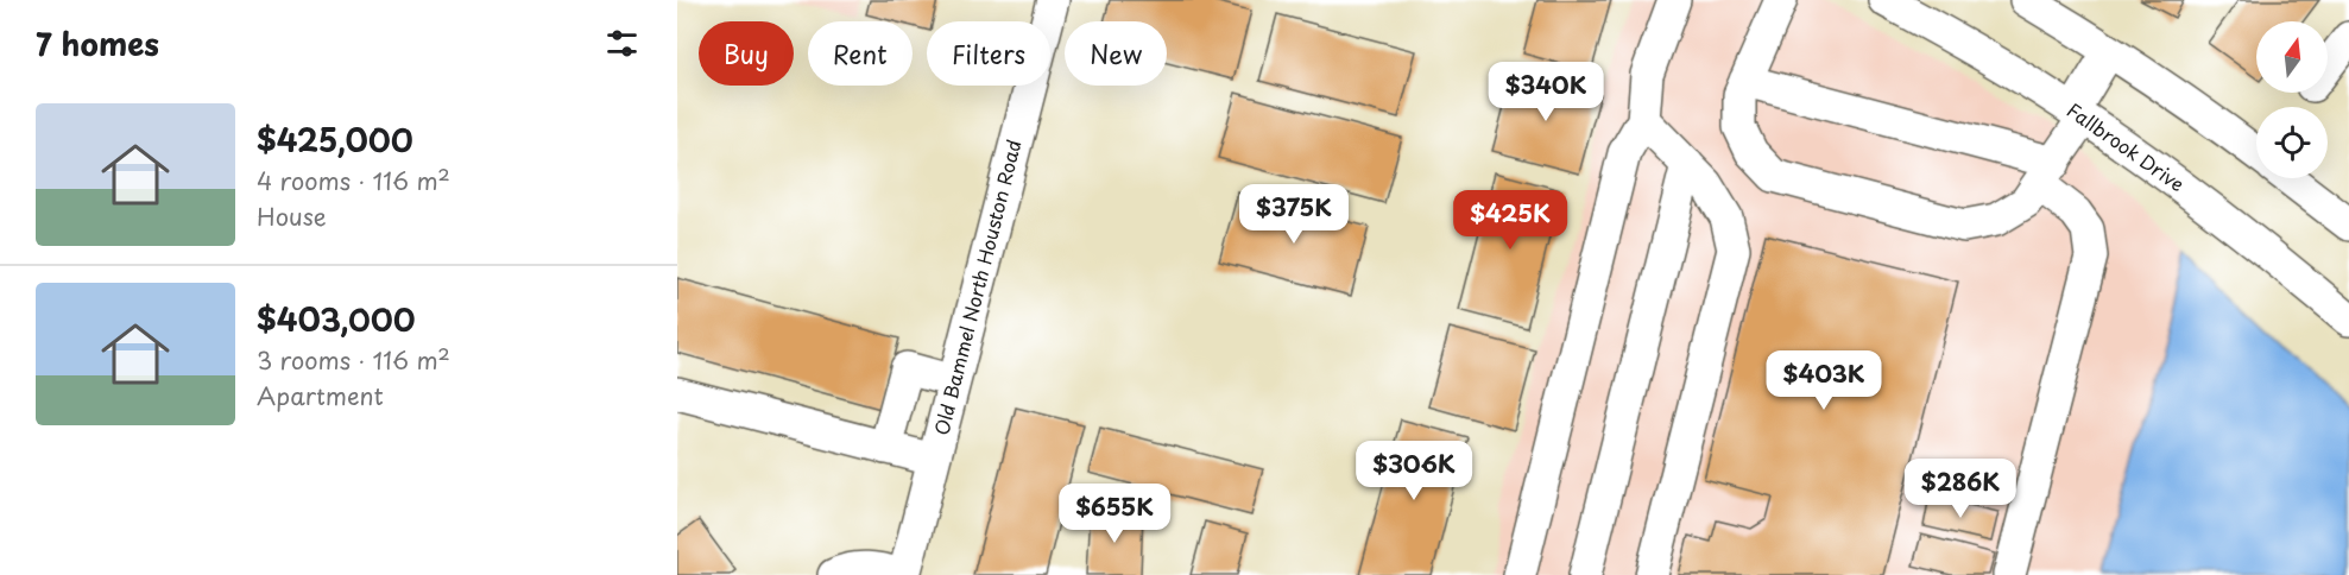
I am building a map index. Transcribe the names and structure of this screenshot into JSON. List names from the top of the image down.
{
  "streets": {
    "street": ["Fallbrook Drive", "Old Bammel North Houston Road"]
  },
  "north": "top",
  "page": {
    "heading": "7 homes",
    "chip": [
      "Buy",
      "Rent",
      "Filters",
      "New"
    ],
    "price": [
      "$340K",
      "$375K",
      "$425K",
      "$403K",
      "$306K",
      "$286K",
      "$655K"
    ],
    "list": [
      {
        "name": "$425,000",
        "note": "4 rooms · 116 m² · House"
      },
      {
        "name": "$403,000",
        "note": "3 rooms · 116 m² · Apartment"
      }
    ]
  }
}
